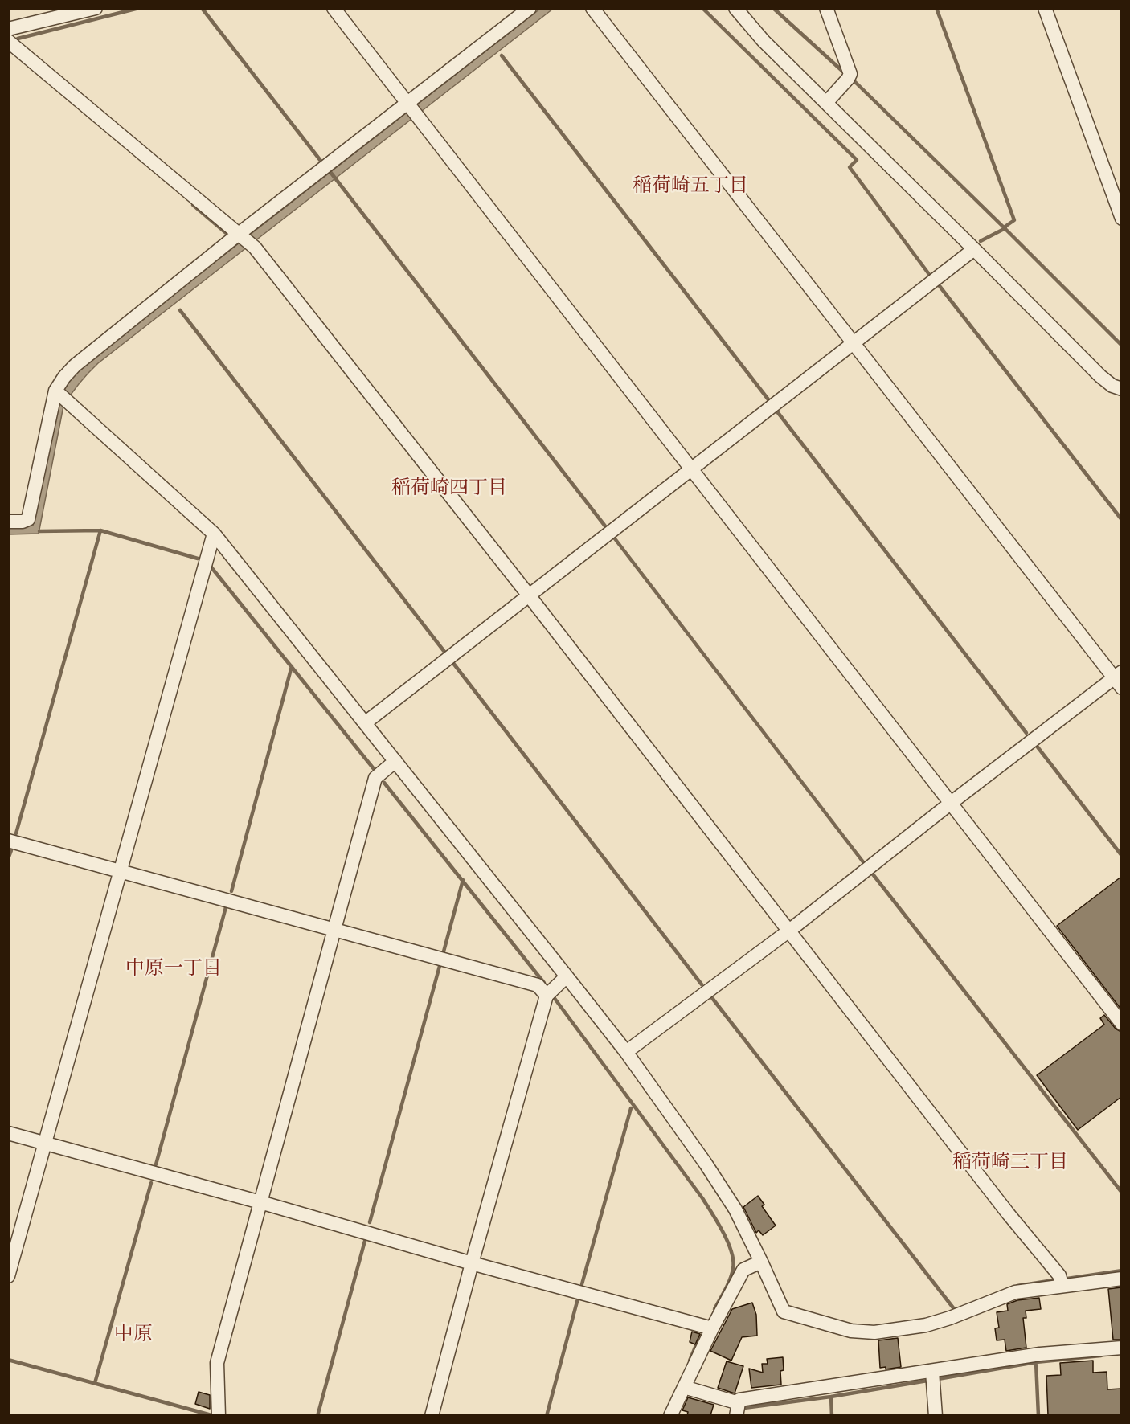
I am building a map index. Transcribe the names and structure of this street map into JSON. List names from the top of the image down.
{
  "districts": [
    "稲荷崎五丁目",
    "稲荷崎四丁目",
    "中原一丁目",
    "稲荷崎三丁目",
    "中原"
  ]
}
